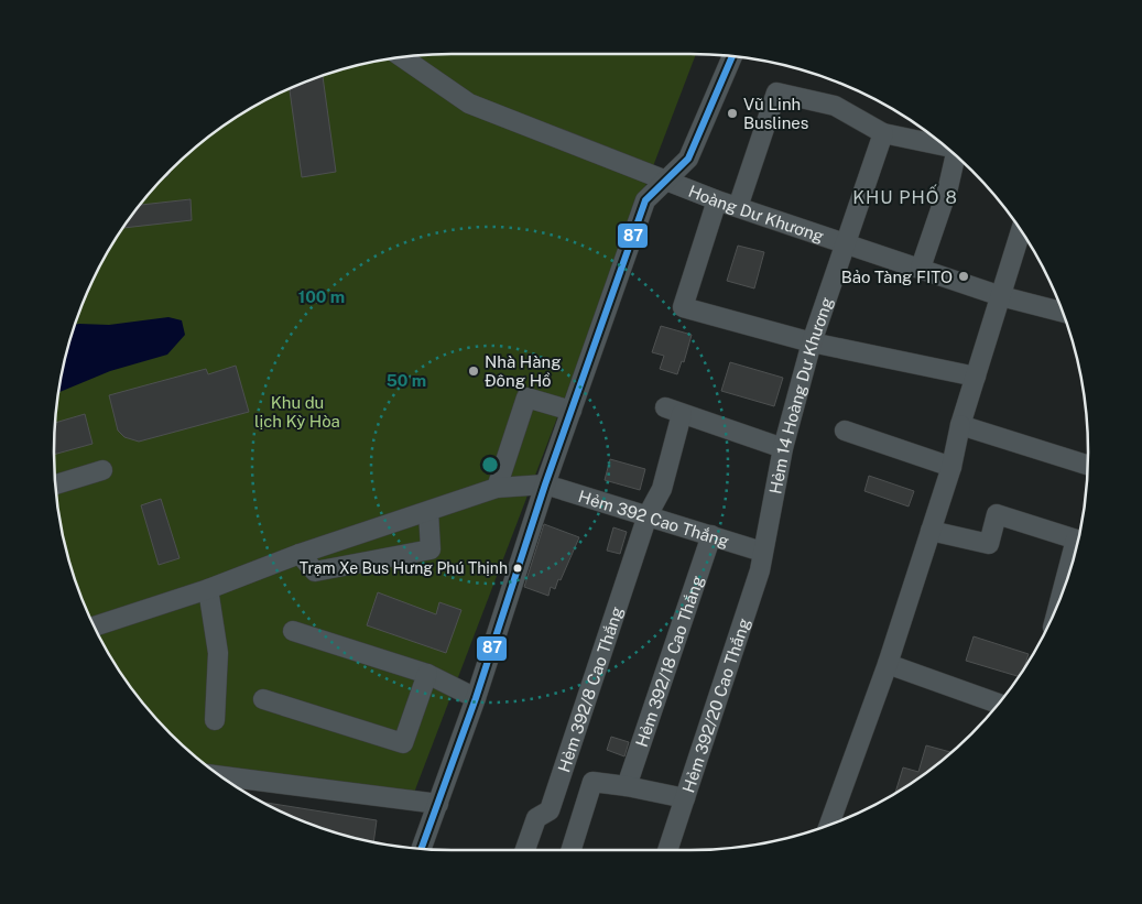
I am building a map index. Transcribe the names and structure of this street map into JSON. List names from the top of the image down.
{
  "streets": {
    "street": [
      "Hoàng Dư Khương",
      "Hẻm 14 Hoàng Dư Khương",
      "Hẻm 392 Cao Thắng",
      "Hẻm 392/18 Cao Thắng",
      "Hẻm 392/8 Cao Thắng",
      "Hẻm 392/20 Cao Thắng"
    ]
  },
  "crossings": [
    ["Hoàng Dư Khương", "Hẻm 14 Hoàng Dư Khương"],
    ["Hẻm 14 Hoàng Dư Khương", "Hẻm 392 Cao Thắng"],
    ["Hẻm 14 Hoàng Dư Khương", "Hẻm 392/8 Cao Thắng"],
    ["Hẻm 14 Hoàng Dư Khương", "Hẻm 392/20 Cao Thắng"],
    ["Hẻm 392 Cao Thắng", "Hẻm 392/18 Cao Thắng"],
    ["Hẻm 392 Cao Thắng", "Hẻm 392/8 Cao Thắng"],
    ["Hẻm 392 Cao Thắng", "Hẻm 392/20 Cao Thắng"]
  ],
  "districts": ["KHU PHỐ 8"],
  "parks": ["Khu du lịch Kỳ Hòa"],
  "places": [
    "Vũ Linh Buslines",
    "Bảo Tàng FITO",
    "Nhà Hàng Đông Hồ",
    "Trạm Xe Bus Hưng Phú Thịnh"
  ],
  "lines": ["transit line 87"],
  "rings": ["100 m", "50 m"]
}
